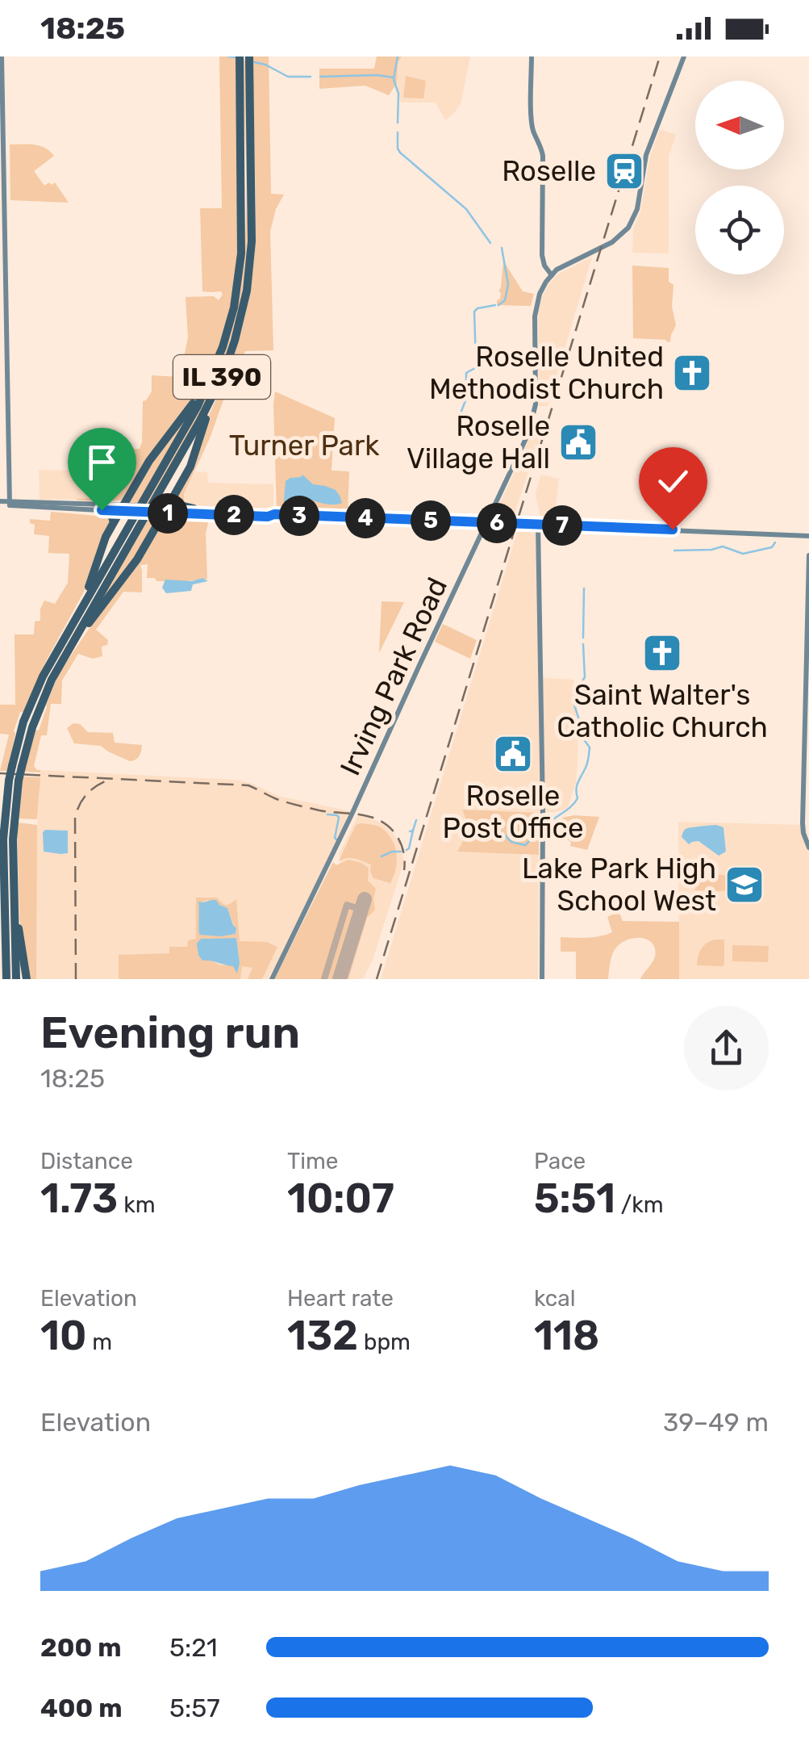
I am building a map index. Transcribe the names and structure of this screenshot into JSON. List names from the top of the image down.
{
  "streets": {
    "highway": ["IL 390"],
    "main road": ["Irving Park Road"]
  },
  "parks": ["Turner Park"],
  "places": {
    "station": ["Roselle"],
    "church": ["Roselle United Methodist Church", "Saint Walter's Catholic Church"],
    "public building": ["Roselle Village Hall", "Roselle Post Office"],
    "school or university": ["Lake Park High School West"]
  },
  "north": "left",
  "page": {
    "status": "18:25",
    "pins": [
      "1",
      "2",
      "3",
      "4",
      "5",
      "6",
      "7"
    ],
    "heading": ["Evening run", "18:25"],
    "stats": [
      ["Distance", "1.73 km"],
      ["Time", "10:07"],
      ["Pace", "5:51 /km"],
      ["Elevation", "10 m"],
      ["Heart rate", "132 bpm"],
      ["kcal", "118"]
    ],
    "chart": ["Elevation", "39–49 m"],
    "list": [
      {
        "name": "200 m",
        "note": "5:21"
      },
      {
        "name": "400 m",
        "note": "5:57"
      }
    ]
  }
}
